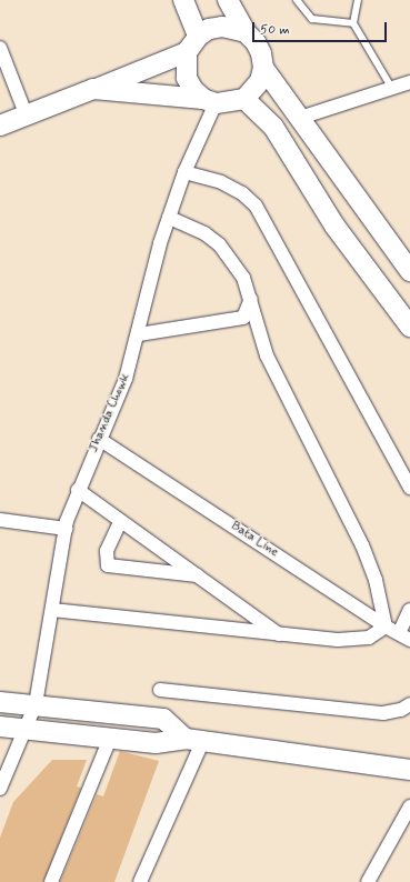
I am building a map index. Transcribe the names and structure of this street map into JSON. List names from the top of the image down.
{
  "streets": {
    "street": ["Jhanda Chowk", "Bata Line"]
  },
  "crossings": [
    ["Jhanda Chowk", "Bata Line"]
  ],
  "scale_bar": "50 m"
}
